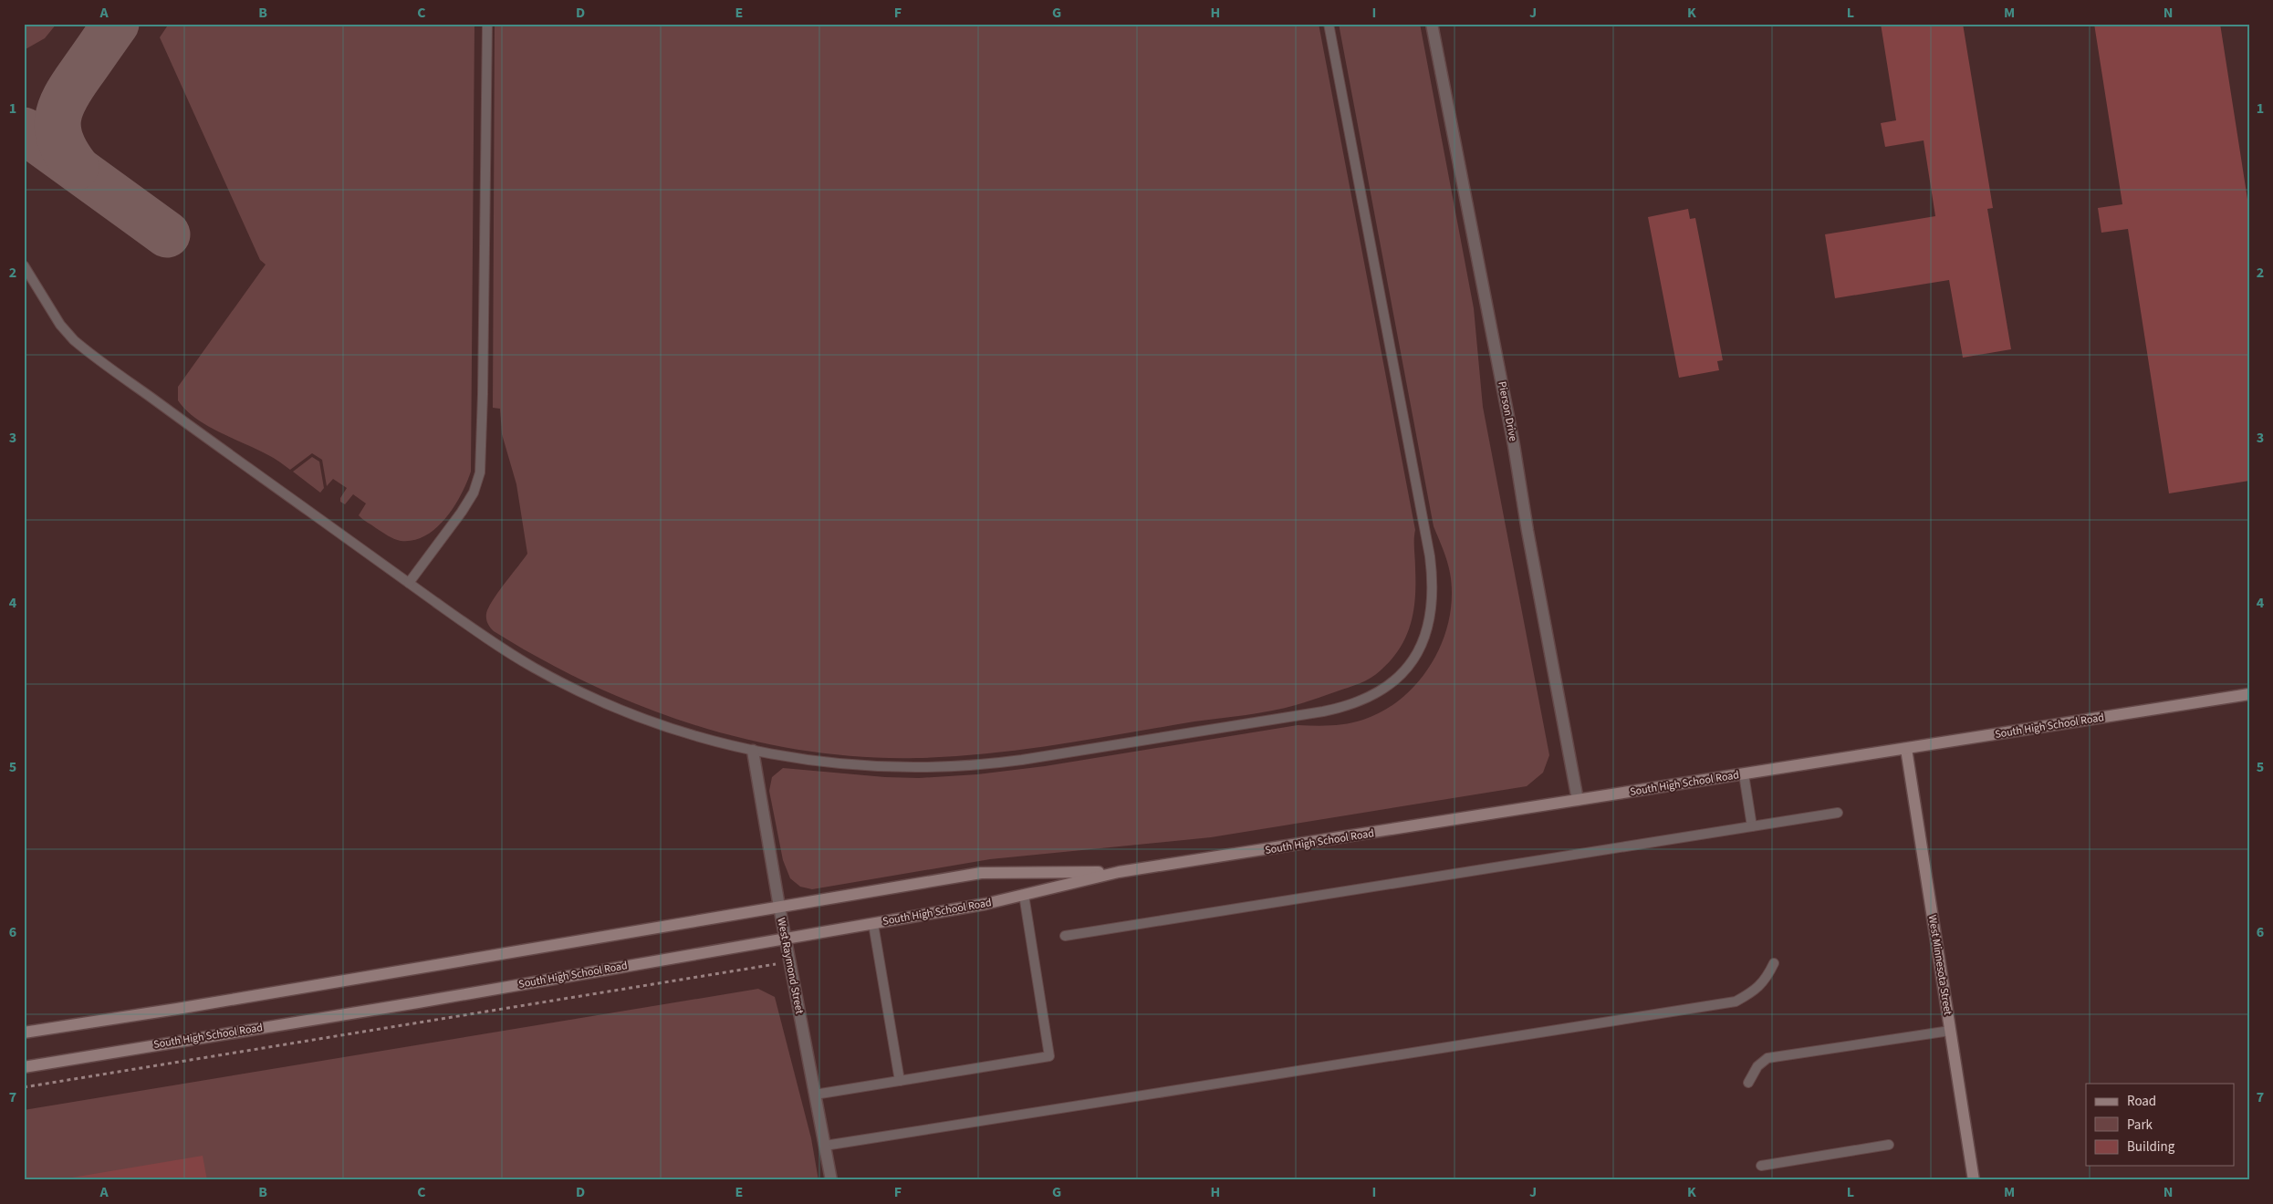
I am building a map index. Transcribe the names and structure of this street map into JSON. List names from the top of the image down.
{
  "streets": {
    "street": [
      "Pierson Drive",
      "South High School Road",
      "West Minnesota Street",
      "West Raymond Street"
    ]
  },
  "crossings": [
    ["Pierson Drive", "South High School Road"],
    ["South High School Road", "West Minnesota Street"],
    ["South High School Road", "West Raymond Street"]
  ],
  "legend": ["Road", "Park", "Building"],
  "grid": {
    "columns": [
      "A",
      "B",
      "C",
      "D",
      "E",
      "F",
      "G",
      "H",
      "I",
      "J",
      "K",
      "L",
      "M",
      "N"
    ],
    "rows": [
      "1",
      "2",
      "3",
      "4",
      "5",
      "6",
      "7"
    ]
  }
}
